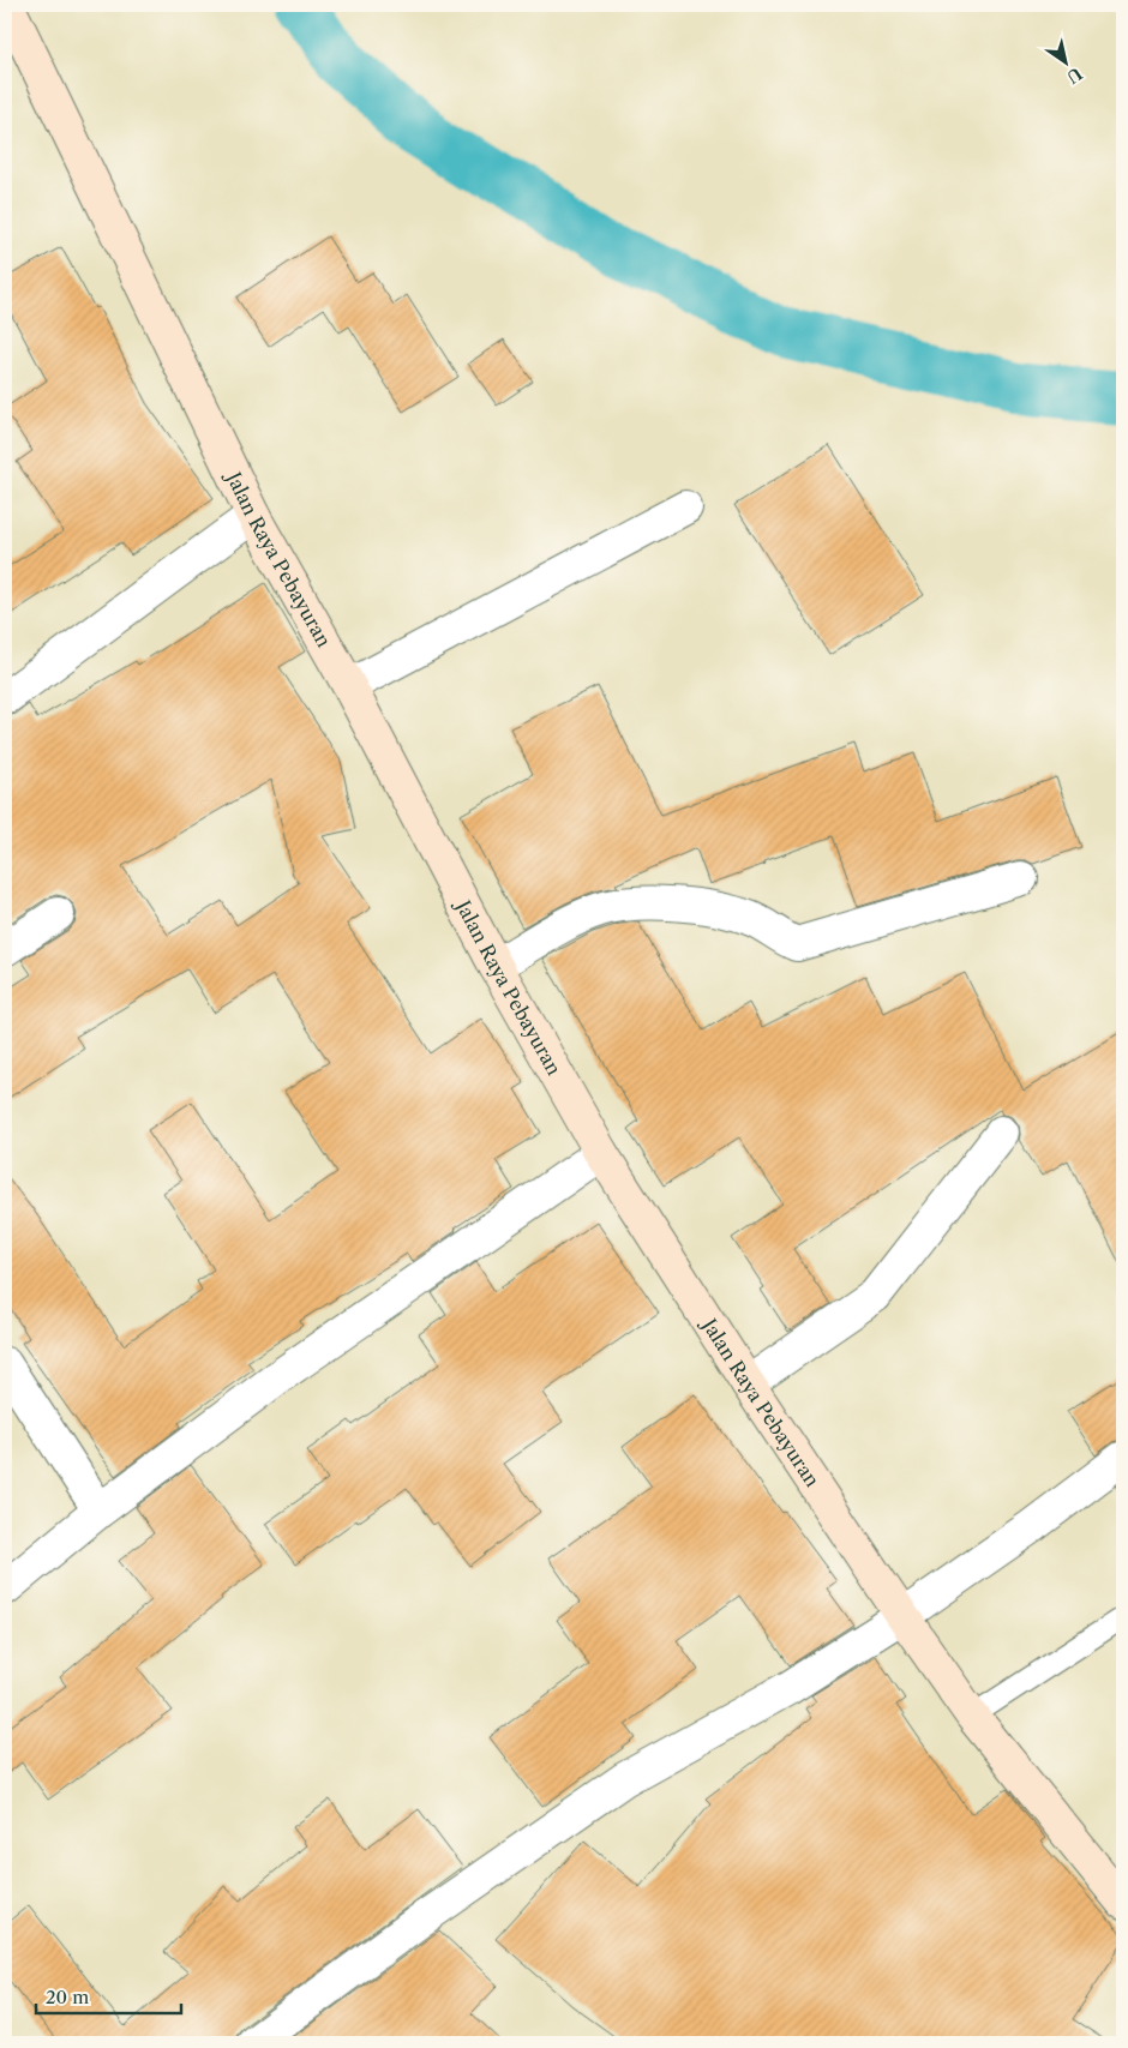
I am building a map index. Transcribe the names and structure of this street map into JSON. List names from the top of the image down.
{
  "streets": {
    "main road": ["Jalan Raya Pebayuran"]
  },
  "scale_bar": "20 m",
  "north": "bottom right"
}
